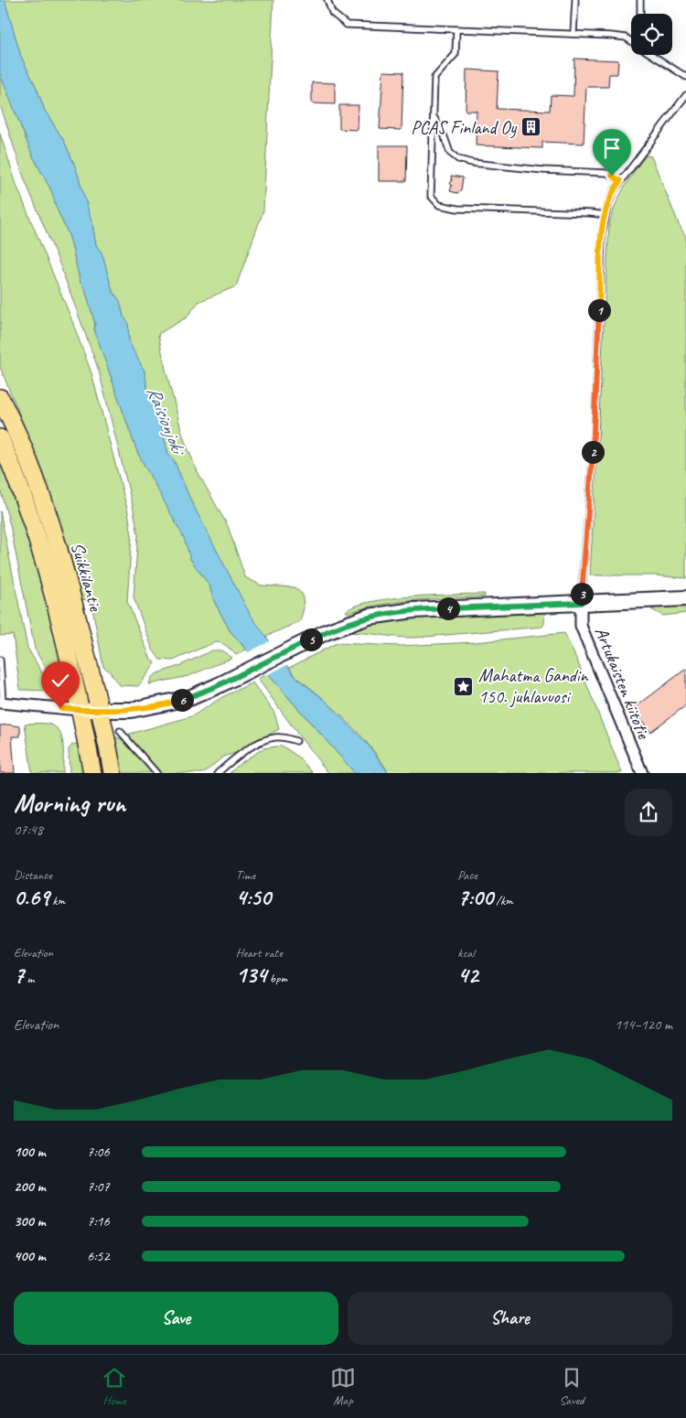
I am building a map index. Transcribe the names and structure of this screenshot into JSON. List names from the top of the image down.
{
  "streets": {
    "main road": ["Suikkilantie"],
    "street": ["Artukaisten kiitotie"]
  },
  "water": ["Raisionjoki"],
  "places": {
    "building": ["PCAS Finland Oy"],
    "place": ["Mahatma Gandin 150. juhlavuosi"]
  },
  "page": {
    "pins": [
      "1",
      "2",
      "3",
      "4",
      "5",
      "6"
    ],
    "heading": ["Morning run", "07:48"],
    "stats": [
      ["Distance", "0.69 km"],
      ["Time", "4:50"],
      ["Pace", "7:00 /km"],
      ["Elevation", "7 m"],
      ["Heart rate", "134 bpm"],
      ["kcal", "42"]
    ],
    "chart": ["Elevation", "114–120 m"],
    "list": [
      {
        "name": "100 m",
        "note": "7:06"
      },
      {
        "name": "200 m",
        "note": "7:07"
      },
      {
        "name": "300 m",
        "note": "7:16"
      },
      {
        "name": "400 m",
        "note": "6:52"
      }
    ],
    "buttons": ["Save", "Share"],
    "tabs": ["Home", "Map", "Saved"]
  }
}
